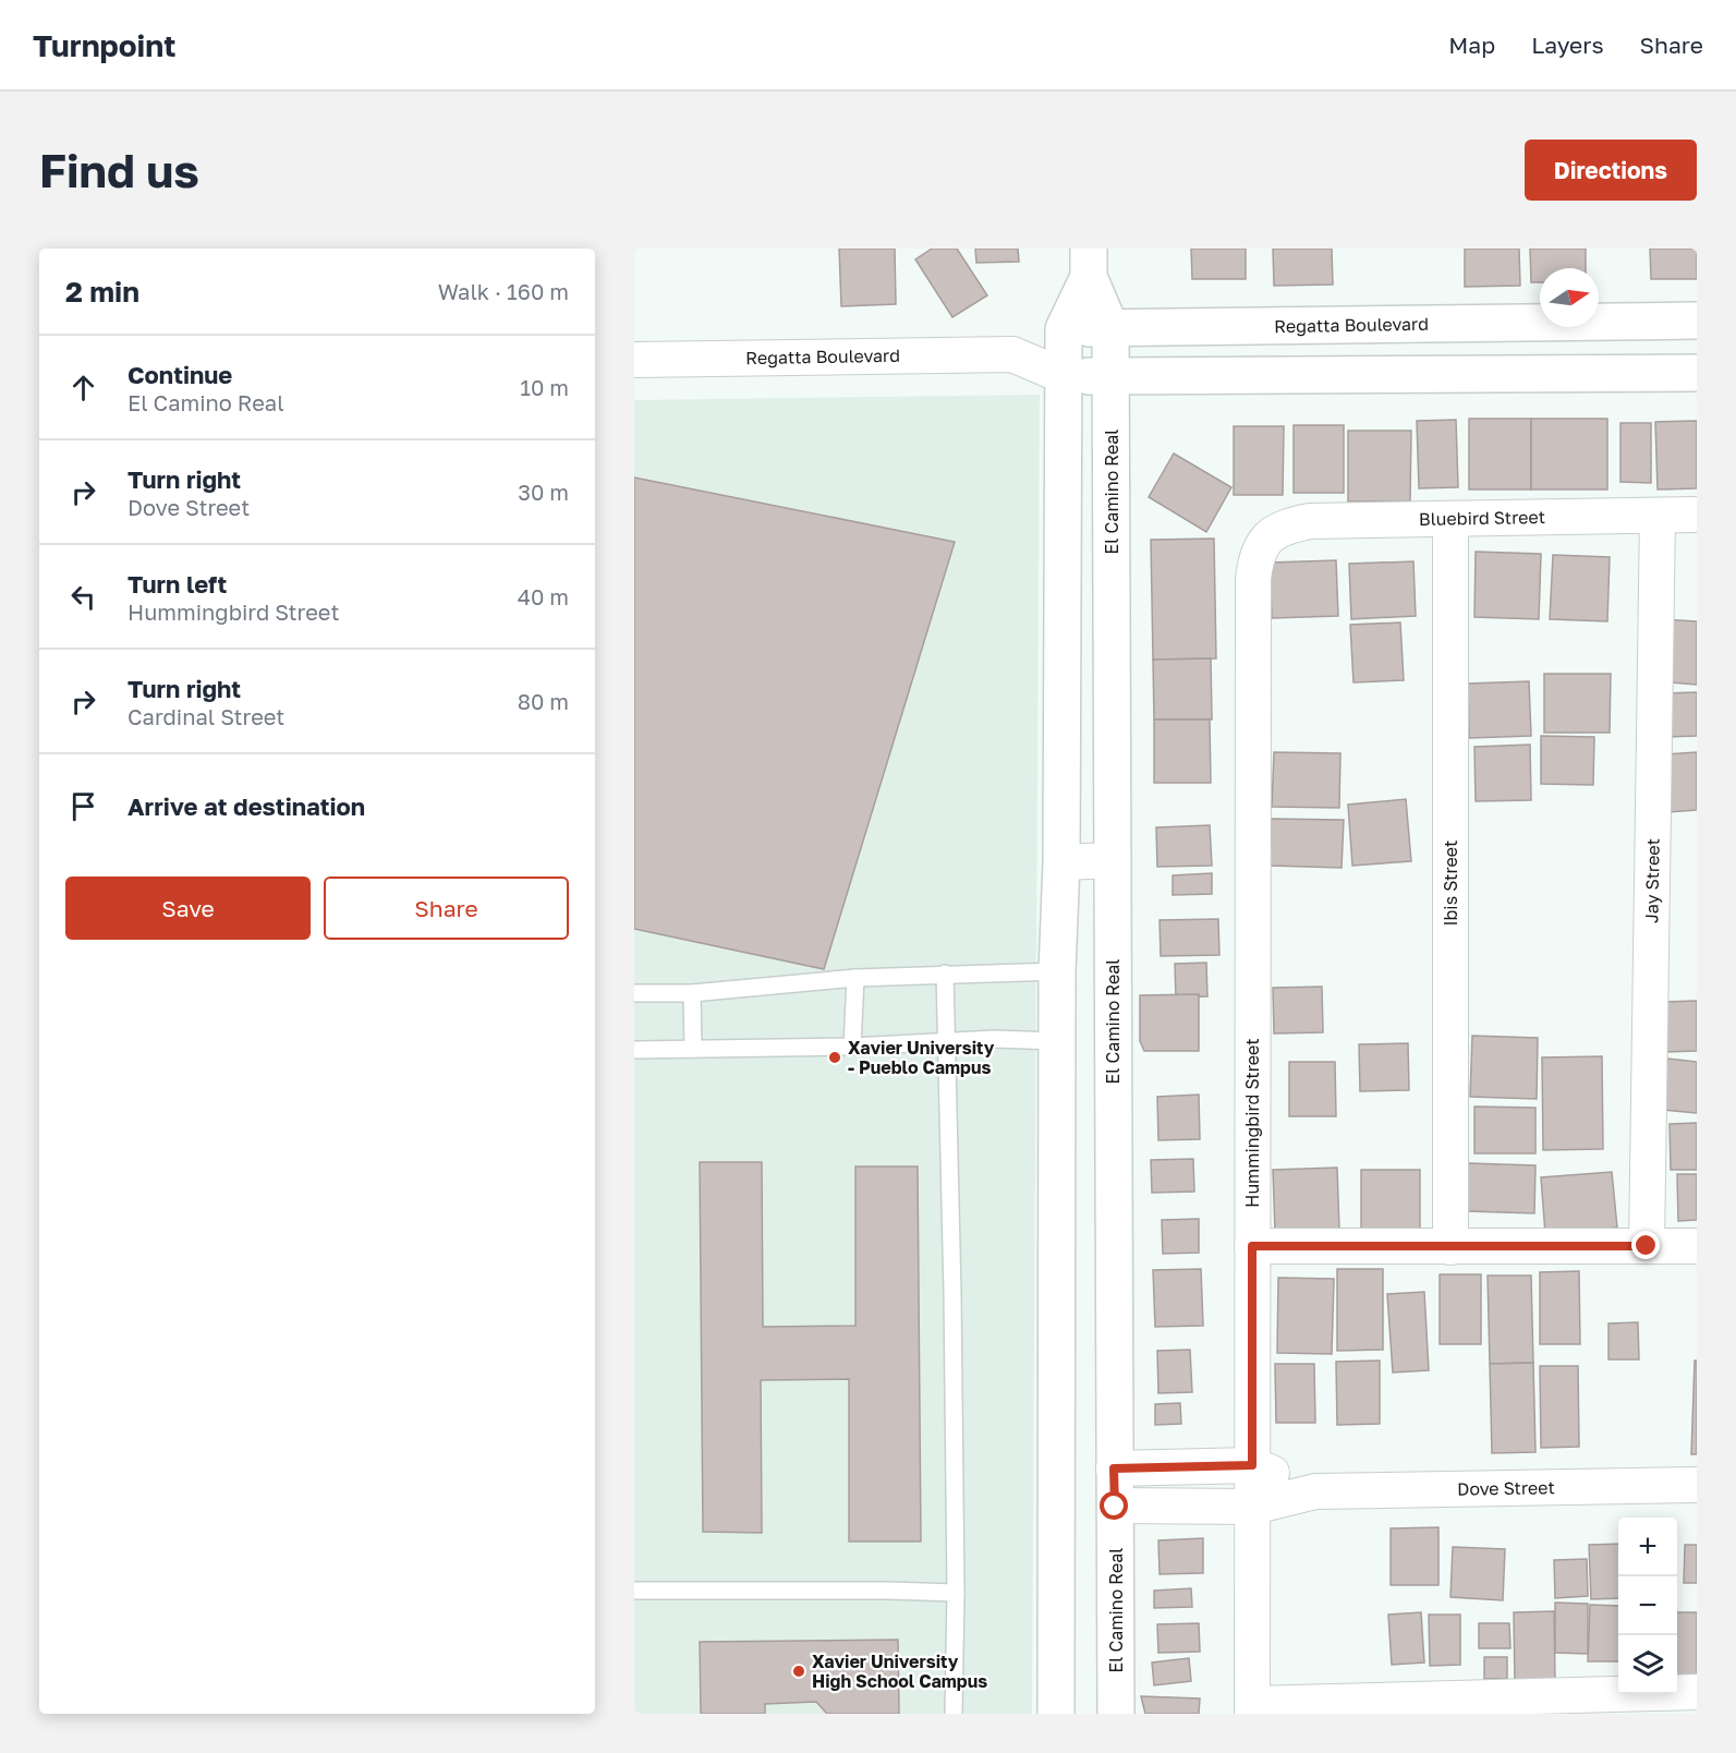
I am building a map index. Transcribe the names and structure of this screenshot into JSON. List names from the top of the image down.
{
  "streets": {
    "street": [
      "Regatta Boulevard",
      "El Camino Real",
      "Bluebird Street",
      "Jay Street",
      "Ibis Street",
      "Hummingbird Street",
      "Dove Street"
    ]
  },
  "crossings": [
    ["Regatta Boulevard", "El Camino Real"],
    ["El Camino Real", "Dove Street"],
    ["Bluebird Street", "Jay Street"],
    ["Bluebird Street", "Ibis Street"],
    ["Bluebird Street", "Hummingbird Street"],
    ["Hummingbird Street", "Dove Street"]
  ],
  "places": ["Xavier University - Pueblo Campus", "Xavier University High School Campus"],
  "north": "right",
  "page": {
    "header": "Turnpoint",
    "nav": ["Map", "Layers", "Share"],
    "buttons": [
      "Directions",
      ["Save", "Share"]
    ],
    "title": "Find us",
    "heading": ["2 min", "Walk · 160 m"],
    "list": [
      ["Continue", "El Camino Real", "10 m"],
      ["Turn right", "Dove Street", "30 m"],
      ["Turn left", "Hummingbird Street", "40 m"],
      ["Turn right", "Cardinal Street", "80 m"],
      "Arrive at destination"
    ],
    "map_buttons": ["+", "−"]
  }
}
